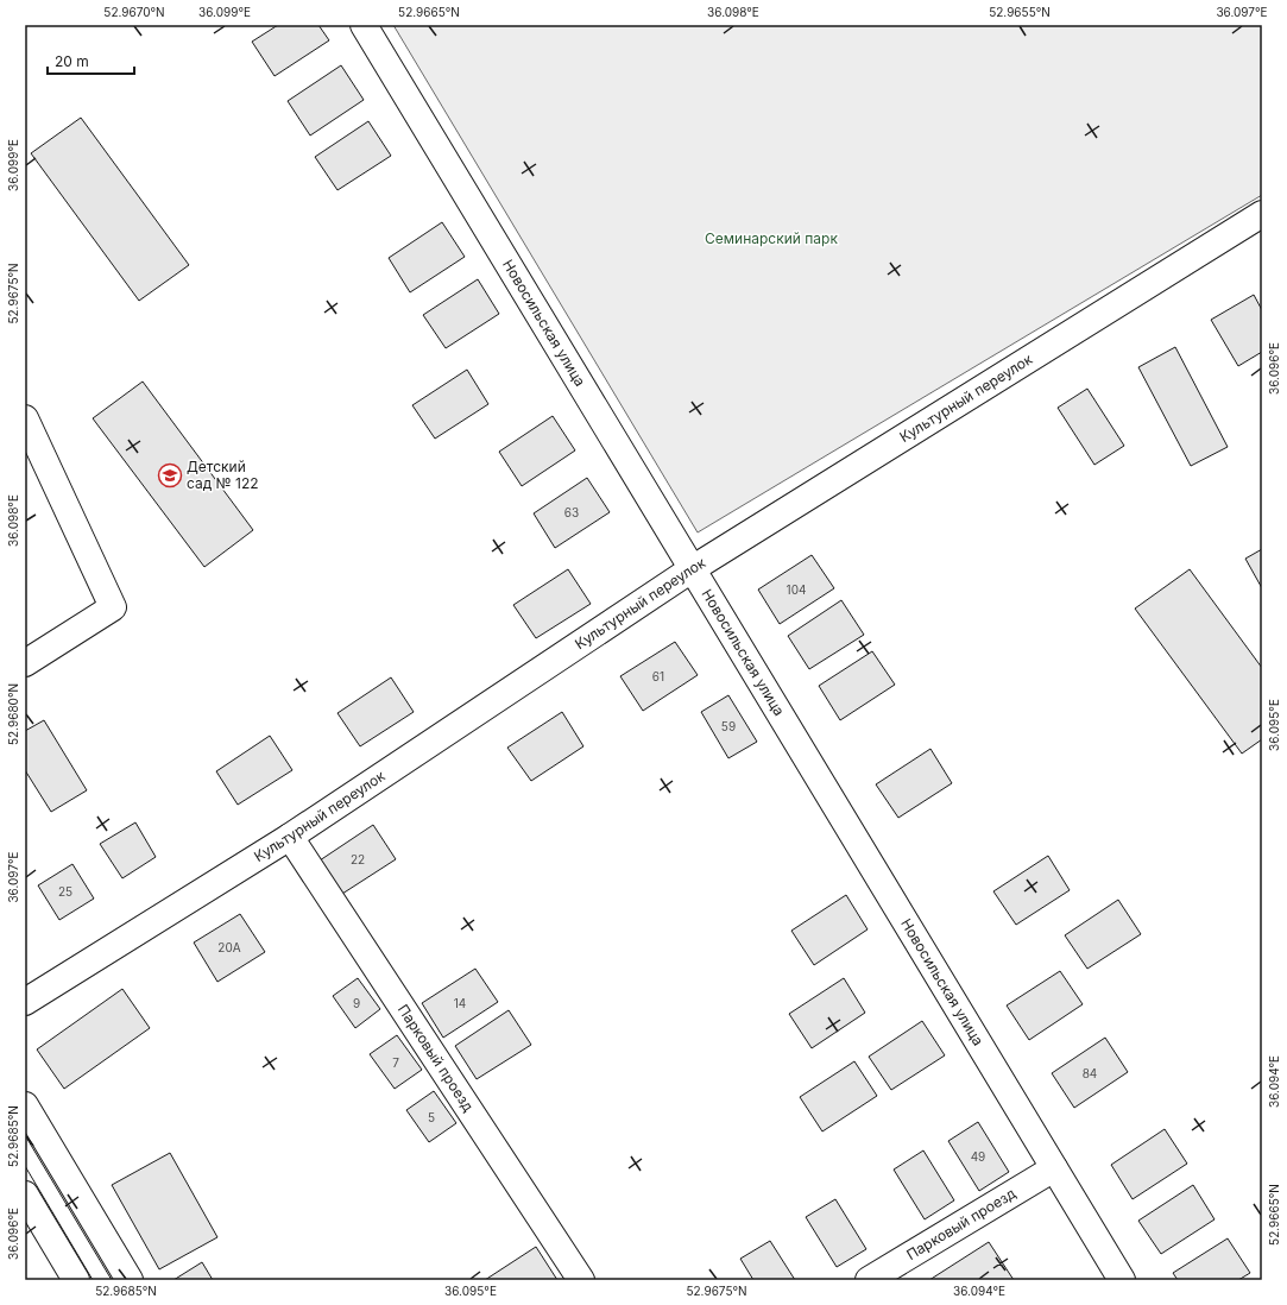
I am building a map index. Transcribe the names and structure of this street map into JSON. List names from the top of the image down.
{
  "streets": {
    "street": ["Новосильская улица", "Культурный переулок", "Парковый проезд"]
  },
  "crossings": [
    ["Новосильская улица", "Культурный переулок"],
    ["Новосильская улица", "Парковый проезд"],
    ["Культурный переулок", "Парковый проезд"]
  ],
  "parks": ["Семинарский парк"],
  "places": {
    "school or university": ["Детский сад № 122"]
  },
  "house_numbers": [
    "63",
    "104",
    "61",
    "59",
    "22",
    "25",
    "20А",
    "9",
    "14",
    "7",
    "84",
    "5",
    "49"
  ],
  "scale_bar": "20 m",
  "coordinates": [
    "52.9670°N",
    "36.099°E",
    "52.9665°N",
    "36.098°E",
    "52.9655°N",
    "36.097°E",
    "52.9675°N",
    "36.096°E",
    "52.9680°N",
    "36.095°E",
    "36.094°E",
    "52.9685°N"
  ]
}
